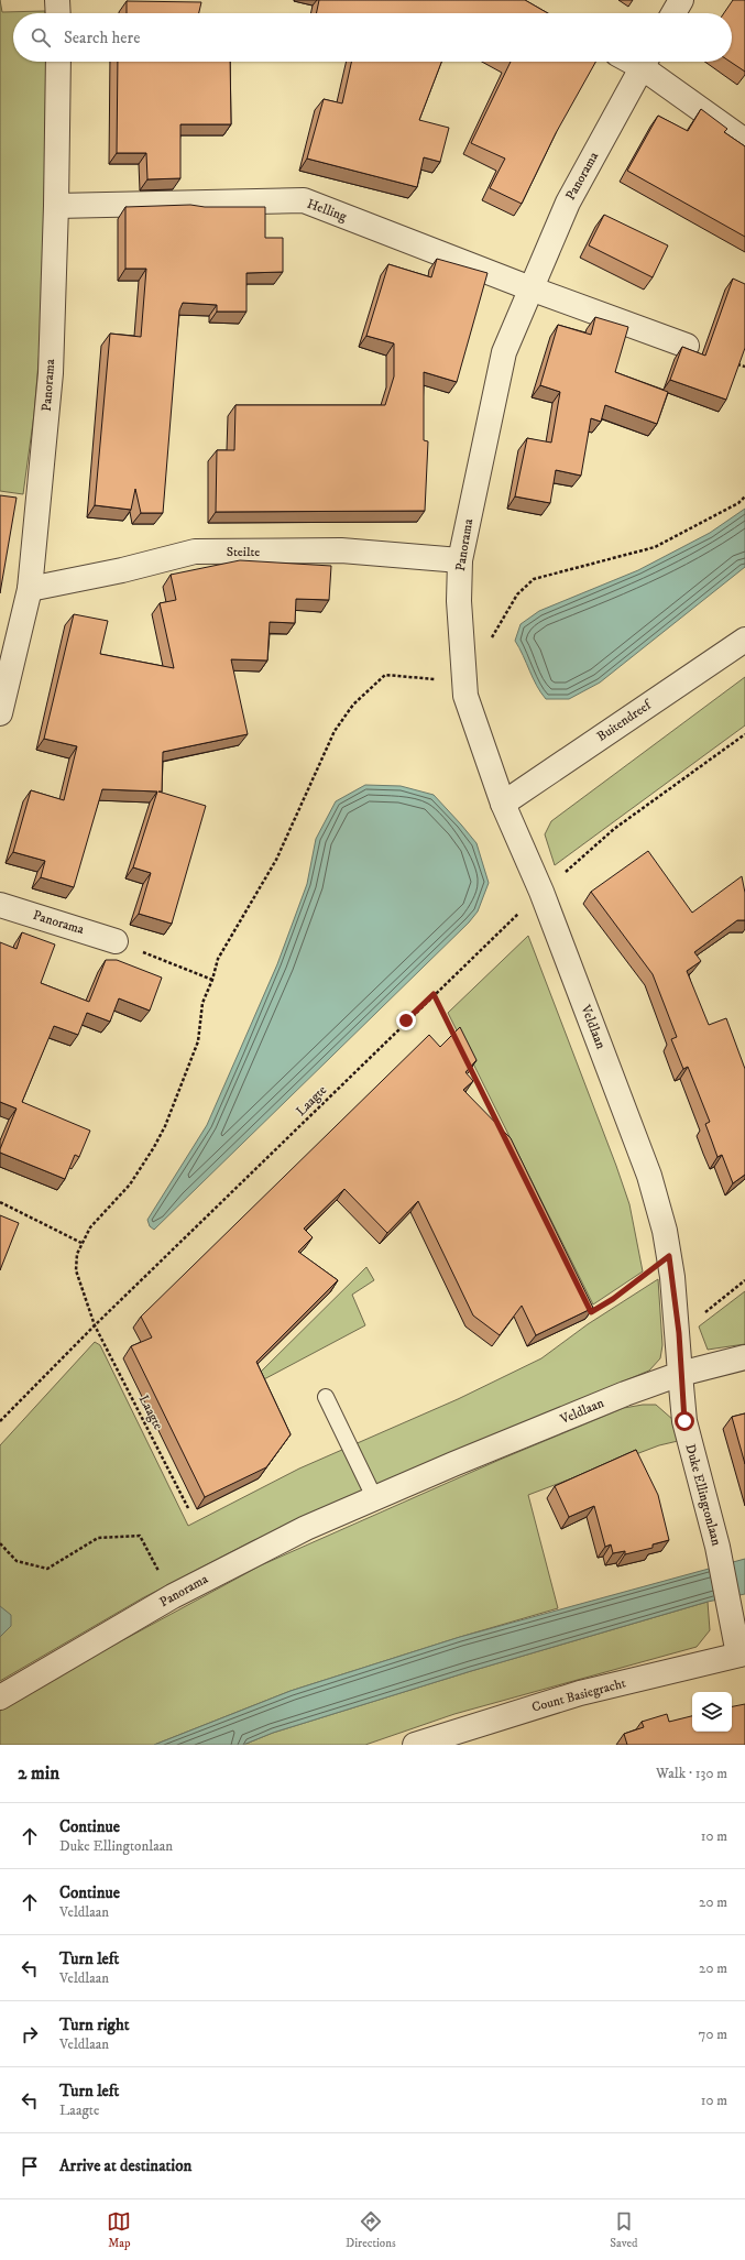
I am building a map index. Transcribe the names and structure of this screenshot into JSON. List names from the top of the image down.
{
  "streets": {
    "street": [
      "Panorama",
      "Helling",
      "Steilte",
      "Buitendreef",
      "Veldlaan",
      "Duke Ellingtonlaan",
      "Count Basiegracht"
    ],
    "path": ["Laagte"]
  },
  "crossings": [
    ["Panorama", "Helling"],
    ["Panorama", "Steilte"],
    ["Panorama", "Buitendreef"],
    ["Panorama", "Veldlaan"],
    ["Buitendreef", "Veldlaan"],
    ["Veldlaan", "Laagte"],
    ["Veldlaan", "Duke Ellingtonlaan"],
    ["Duke Ellingtonlaan", "Count Basiegracht"]
  ],
  "page": {
    "search": "Search here",
    "heading": ["2 min", "Walk · 130 m"],
    "list": [
      ["Continue", "Duke Ellingtonlaan", "10 m"],
      ["Continue", "Veldlaan", "20 m"],
      ["Turn left", "Veldlaan", "20 m"],
      ["Turn right", "Veldlaan", "70 m"],
      ["Turn left", "Laagte", "10 m"],
      "Arrive at destination"
    ],
    "nav": ["Map", "Directions", "Saved"]
  }
}
